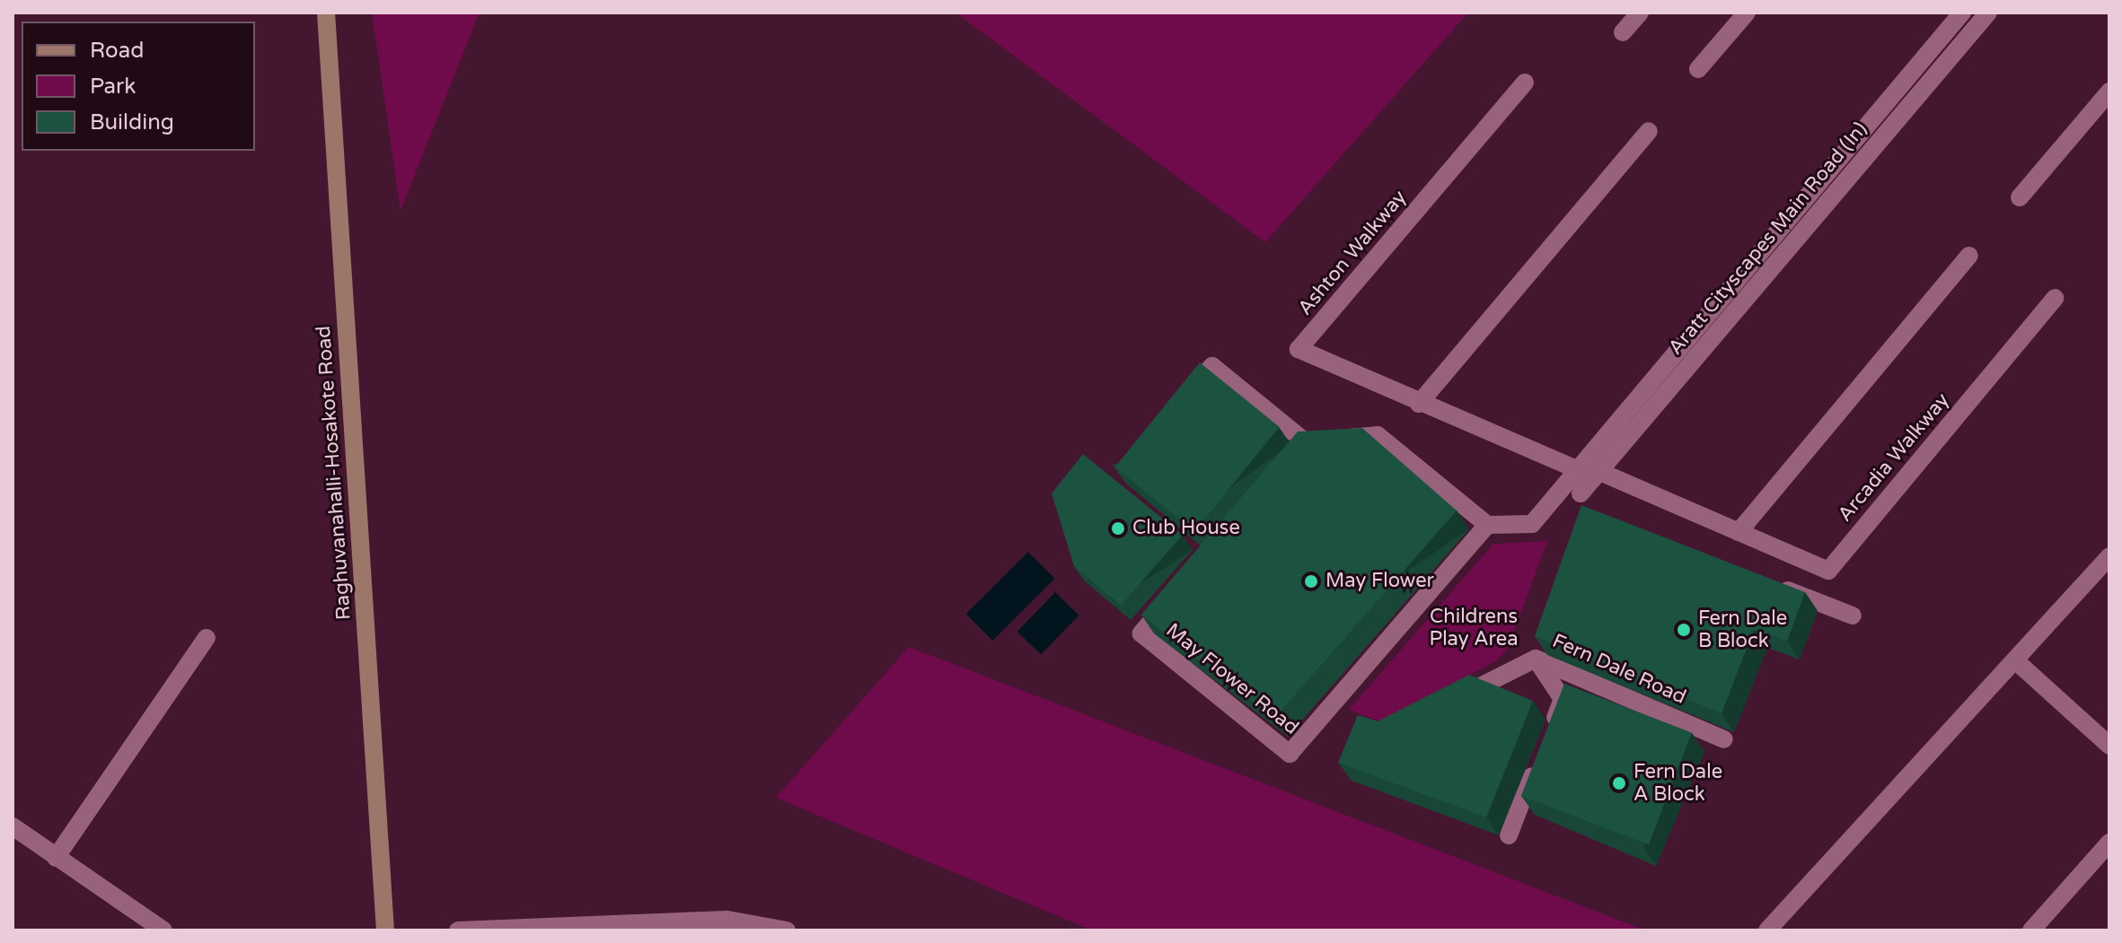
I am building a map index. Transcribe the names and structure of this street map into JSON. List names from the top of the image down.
{
  "streets": {
    "main road": ["Raghuvanahalli-Hosakote Road"],
    "street": [
      "Aratt Cityscapes Main Road (In)",
      "Ashton Walkway",
      "Arcadia Walkway",
      "Fern Dale Road",
      "May Flower Road"
    ]
  },
  "crossings": [
    ["Aratt Cityscapes Main Road (In)", "Ashton Walkway"],
    ["Aratt Cityscapes Main Road (In)", "Arcadia Walkway"]
  ],
  "parks": ["Childrens Play Area"],
  "places": [
    "Club House",
    "May Flower",
    "Fern Dale B Block",
    "Fern Dale A Block"
  ],
  "legend": ["Road", "Park", "Building"]
}
